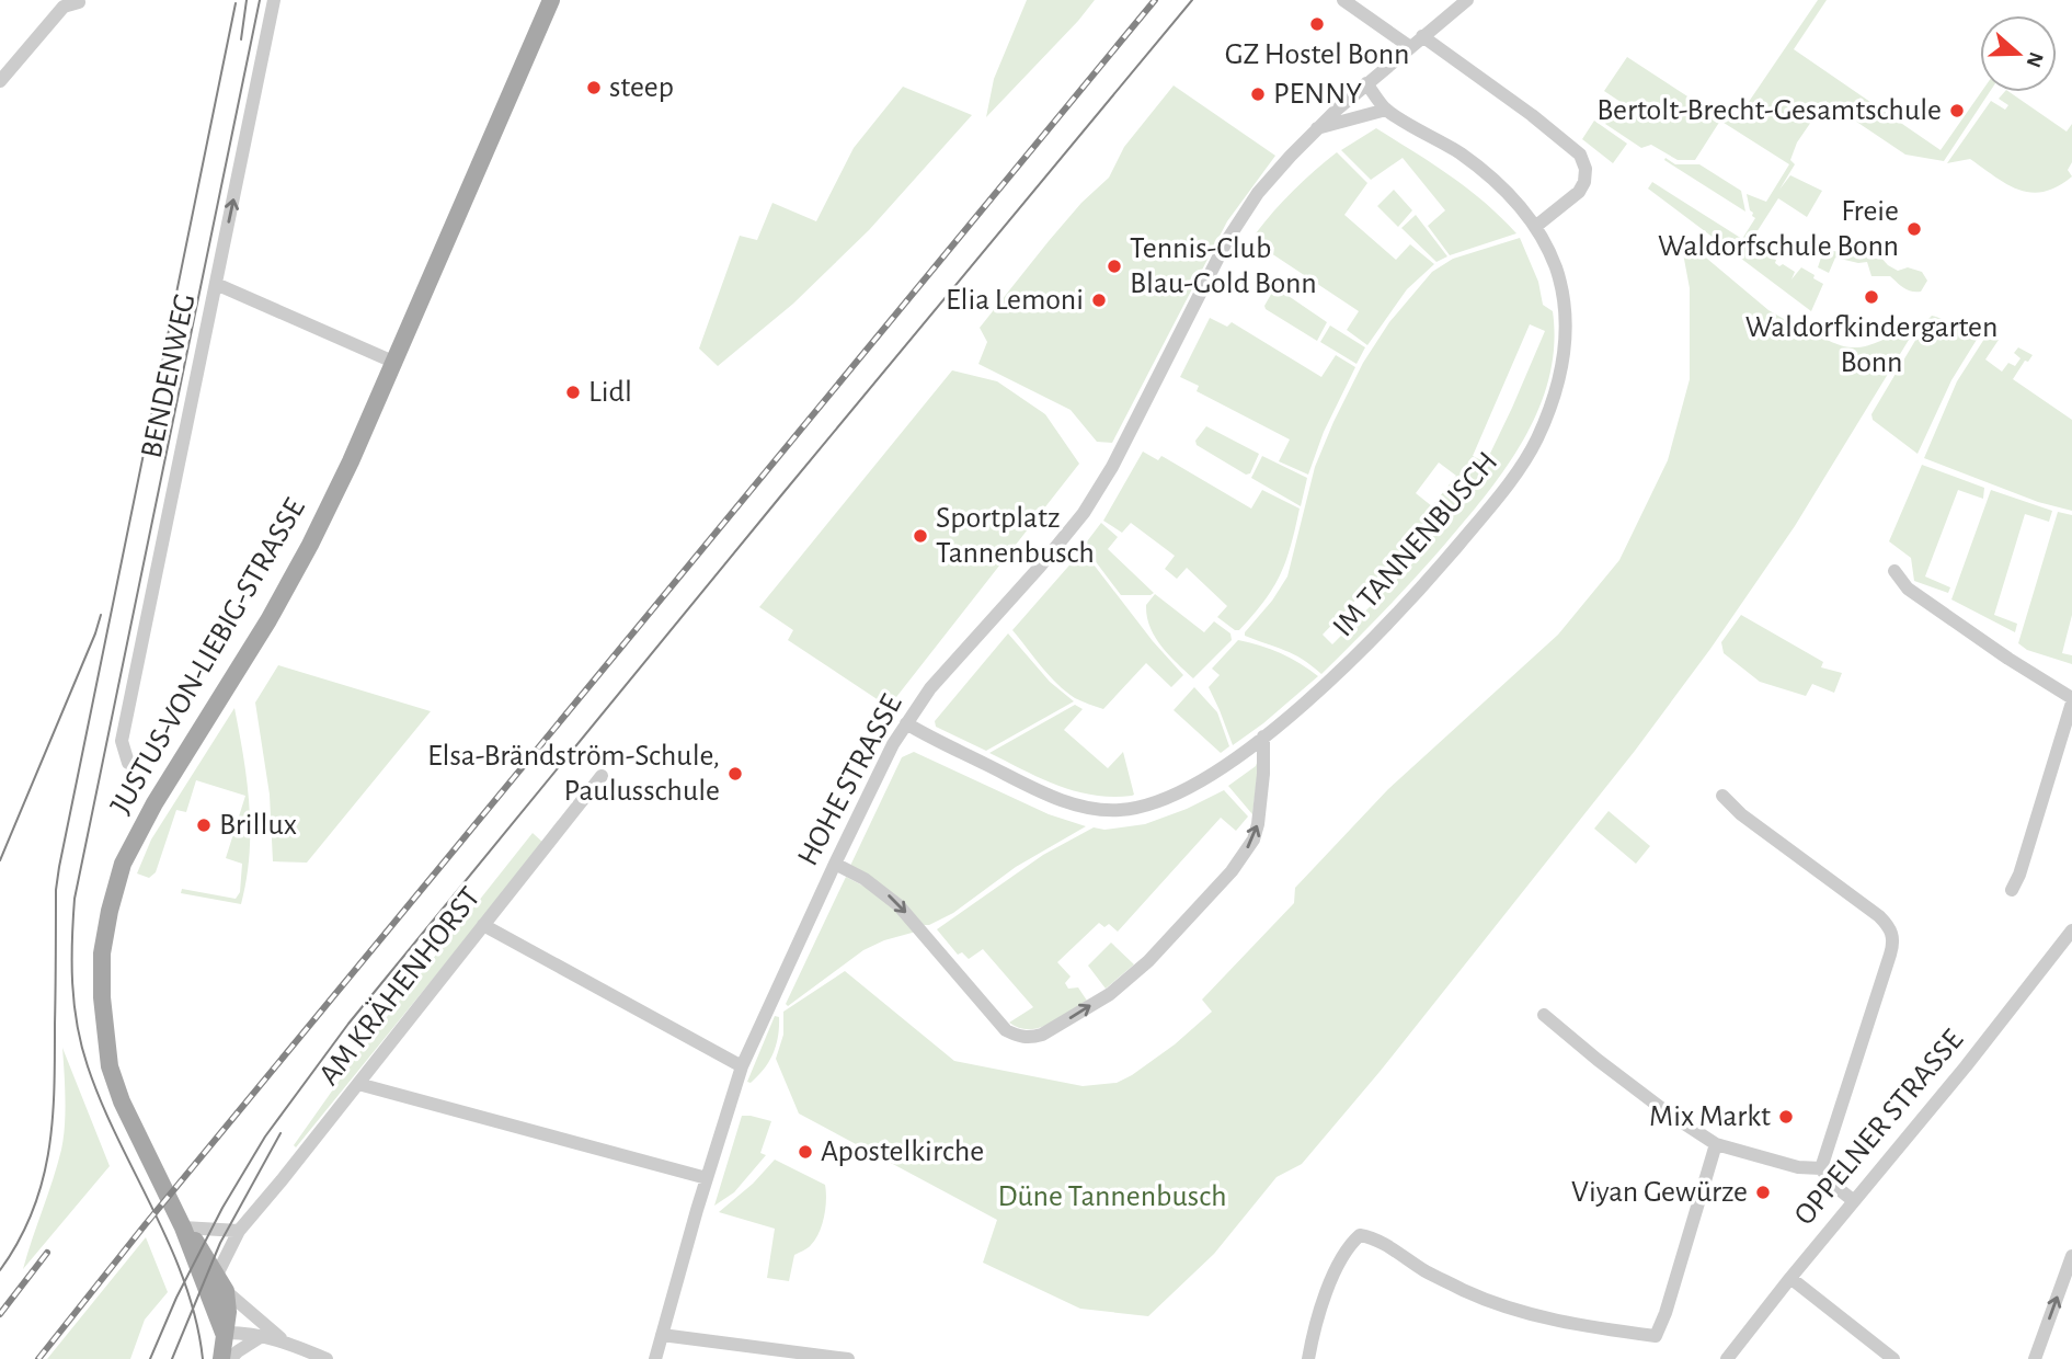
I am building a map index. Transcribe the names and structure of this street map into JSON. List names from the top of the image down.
{
  "streets": {
    "main road": ["JUSTUS-VON-LIEBIG-STRASSE"],
    "street": [
      "BENDENWEG",
      "IM TANNENBUSCH",
      "HOHE STRASSE",
      "AM KRÄHENHORST",
      "OPPELNER STRASSE"
    ]
  },
  "crossings": [
    ["IM TANNENBUSCH", "HOHE STRASSE"],
    ["JUSTUS-VON-LIEBIG-STRASSE", "AM KRÄHENHORST"]
  ],
  "one_way": ["BENDENWEG"],
  "parks": ["Düne Tannenbusch"],
  "places": [
    "GZ Hostel Bonn",
    "steep",
    "PENNY",
    "Bertolt-Brecht-Gesamtschule",
    "Freie Waldorfschule Bonn",
    "Tennis-Club Blau-Gold Bonn",
    "Waldorfkindergarten Bonn",
    "Elia Lemoni",
    "Lidl",
    "Sportplatz Tannenbusch",
    "Elsa-Brändström-Schule, Paulusschule",
    "Brillux",
    "Mix Markt",
    "Apostelkirche",
    "Viyan Gewürze"
  ],
  "north": "right"
}
